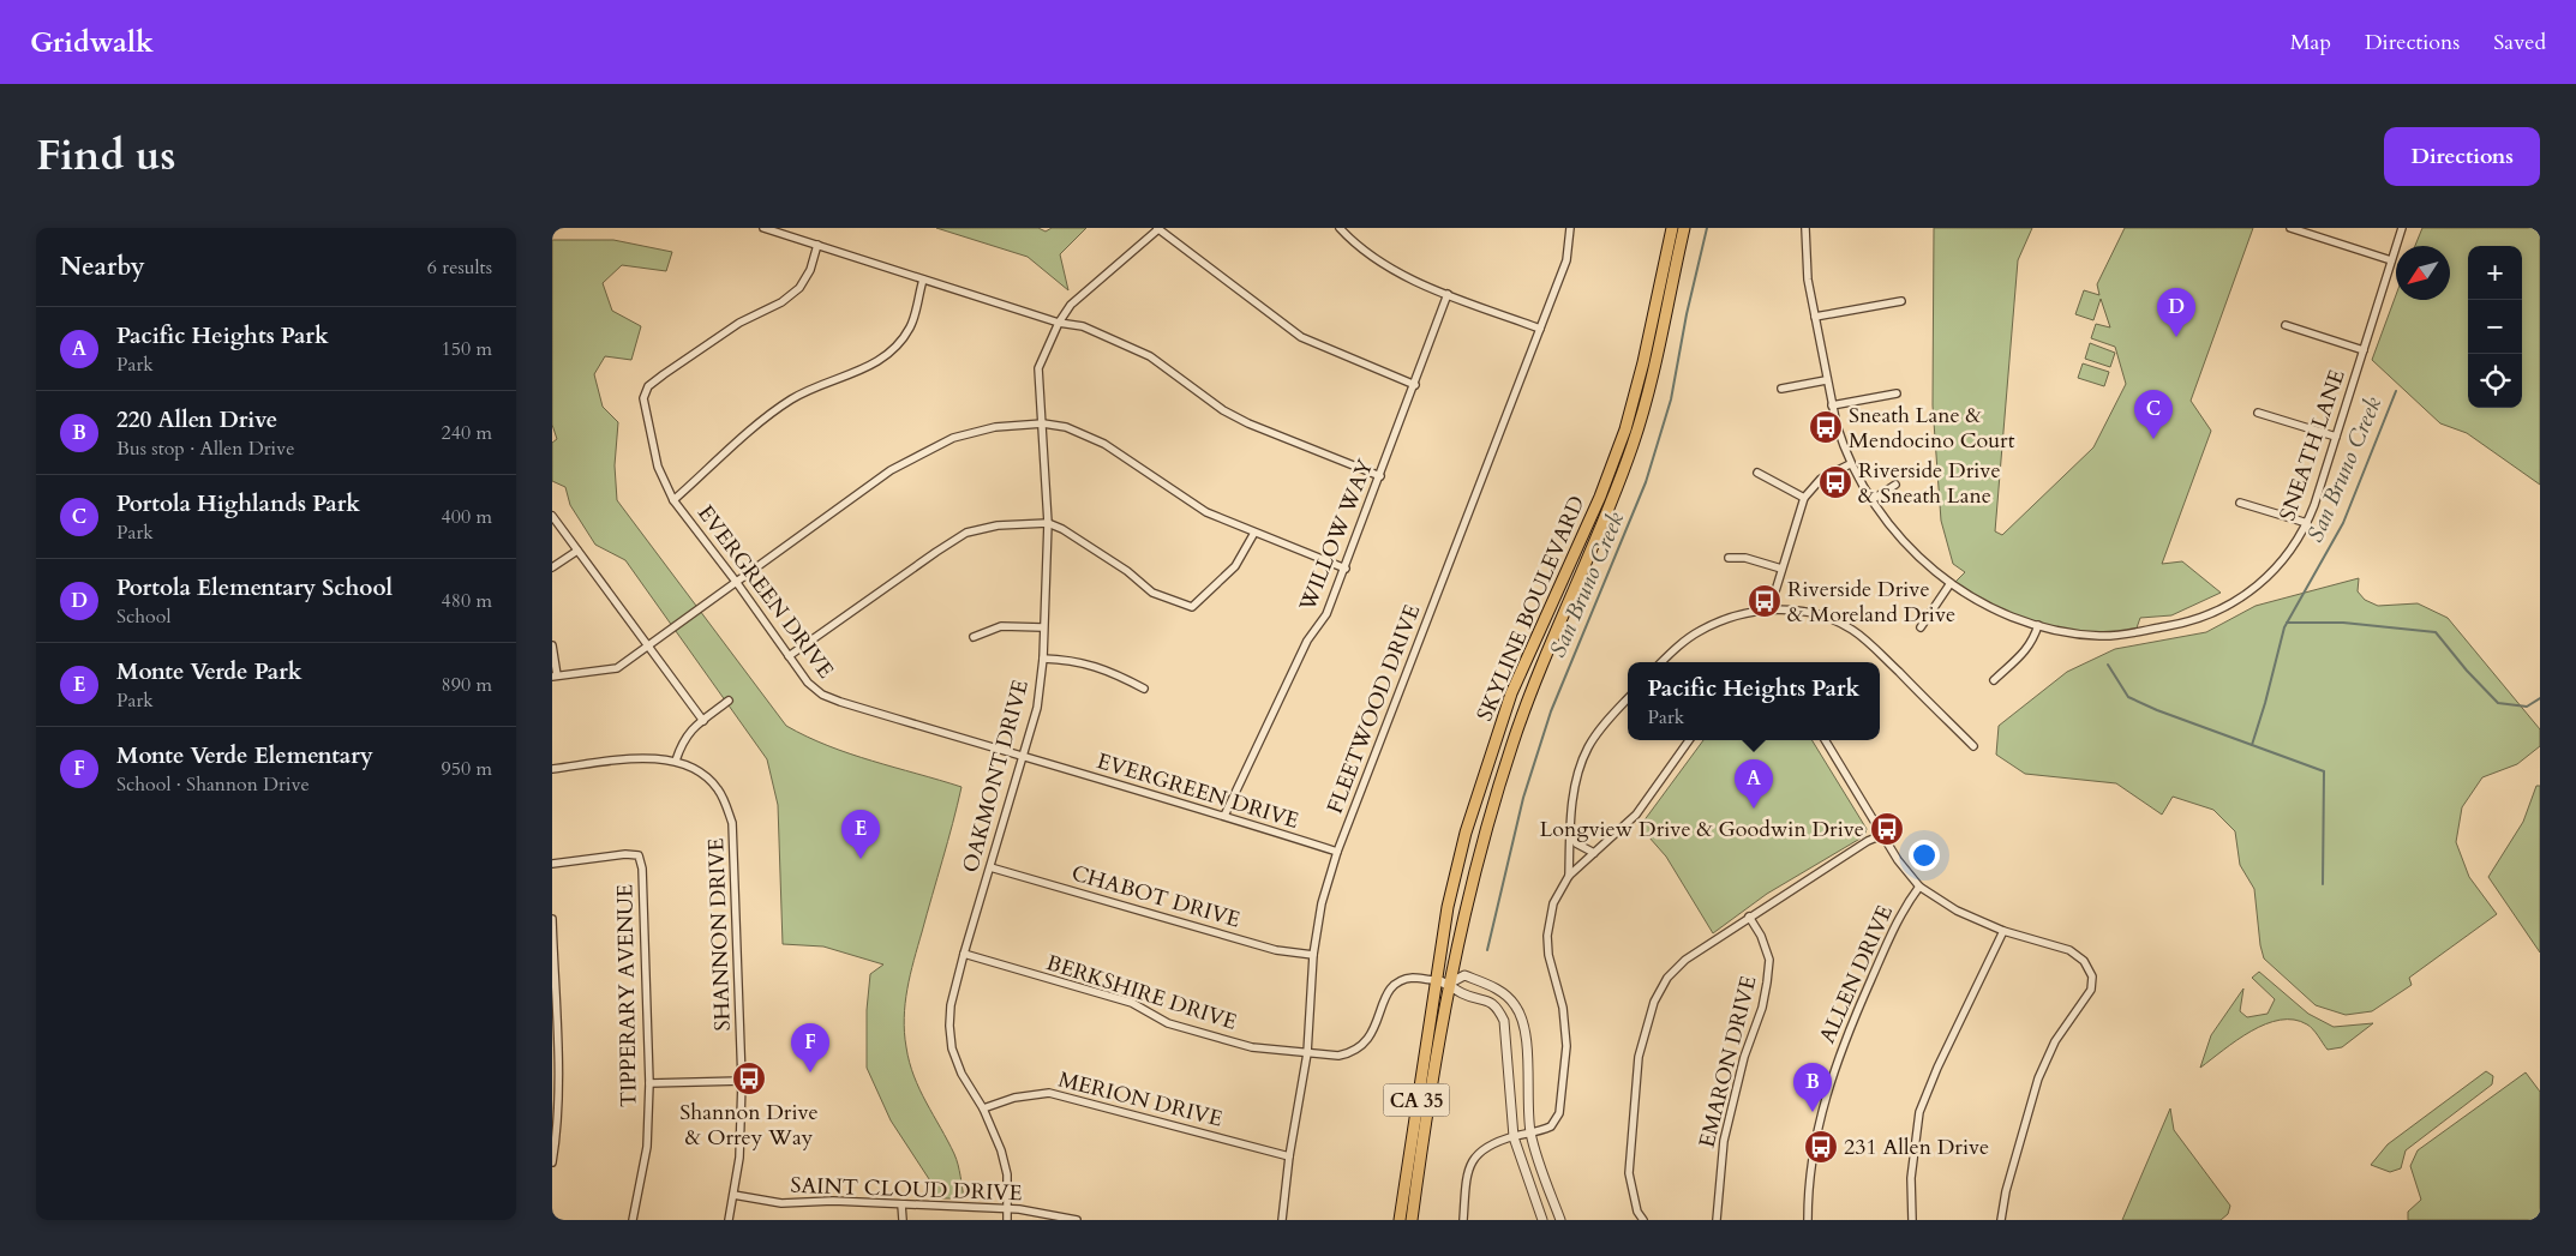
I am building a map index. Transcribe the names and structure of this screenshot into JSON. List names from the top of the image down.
{
  "streets": {
    "main road": ["SKYLINE BOULEVARD", "CA 35"],
    "street": [
      "SNEATH LANE",
      "WILLOW WAY",
      "EVERGREEN DRIVE",
      "FLEETWOOD DRIVE",
      "OAKMONT DRIVE",
      "CHABOT DRIVE",
      "SHANNON DRIVE",
      "ALLEN DRIVE",
      "BERKSHIRE DRIVE",
      "TIPPERARY AVENUE",
      "EMARON DRIVE",
      "MERION DRIVE",
      "SAINT CLOUD DRIVE"
    ]
  },
  "crossings": [
    ["WILLOW WAY", "EVERGREEN DRIVE"],
    ["EVERGREEN DRIVE", "FLEETWOOD DRIVE"],
    ["EVERGREEN DRIVE", "OAKMONT DRIVE"],
    ["SKYLINE BOULEVARD", "BERKSHIRE DRIVE"],
    ["FLEETWOOD DRIVE", "CHABOT DRIVE"],
    ["FLEETWOOD DRIVE", "BERKSHIRE DRIVE"],
    ["FLEETWOOD DRIVE", "MERION DRIVE"],
    ["OAKMONT DRIVE", "CHABOT DRIVE"],
    ["OAKMONT DRIVE", "BERKSHIRE DRIVE"],
    ["OAKMONT DRIVE", "MERION DRIVE"],
    ["OAKMONT DRIVE", "SAINT CLOUD DRIVE"],
    ["SHANNON DRIVE", "SAINT CLOUD DRIVE"]
  ],
  "water": ["San Bruno Creek"],
  "places": {
    "bus stop": [
      "Sneath Lane & Mendocino Court",
      "Riverside Drive & Sneath Lane",
      "Riverside Drive & Moreland Drive",
      "Longview Drive & Goodwin Drive",
      "Shannon Drive & Orrey Way",
      "231 Allen Drive"
    ]
  },
  "north": "bottom left",
  "page": {
    "header": "Gridwalk",
    "nav": ["Map", "Directions", "Saved"],
    "title": "Find us",
    "buttons": "Directions",
    "heading": ["Nearby", "6 results"],
    "map_buttons": ["+", "−"],
    "pins": [
      "D",
      "C",
      "A",
      "E",
      "F",
      "B"
    ],
    "list": [
      {
        "mark": "A",
        "name": "Pacific Heights Park",
        "note": "Park",
        "value": "150 m"
      },
      {
        "mark": "B",
        "name": "220 Allen Drive",
        "note": "Bus stop · Allen Drive",
        "value": "240 m"
      },
      {
        "mark": "C",
        "name": "Portola Highlands Park",
        "note": "Park",
        "value": "400 m"
      },
      {
        "mark": "D",
        "name": "Portola Elementary School",
        "note": "School",
        "value": "480 m"
      },
      {
        "mark": "E",
        "name": "Monte Verde Park",
        "note": "Park",
        "value": "890 m"
      },
      {
        "mark": "F",
        "name": "Monte Verde Elementary",
        "note": "School · Shannon Drive",
        "value": "950 m"
      }
    ],
    "popup": ["Pacific Heights Park", "Park"]
  }
}
